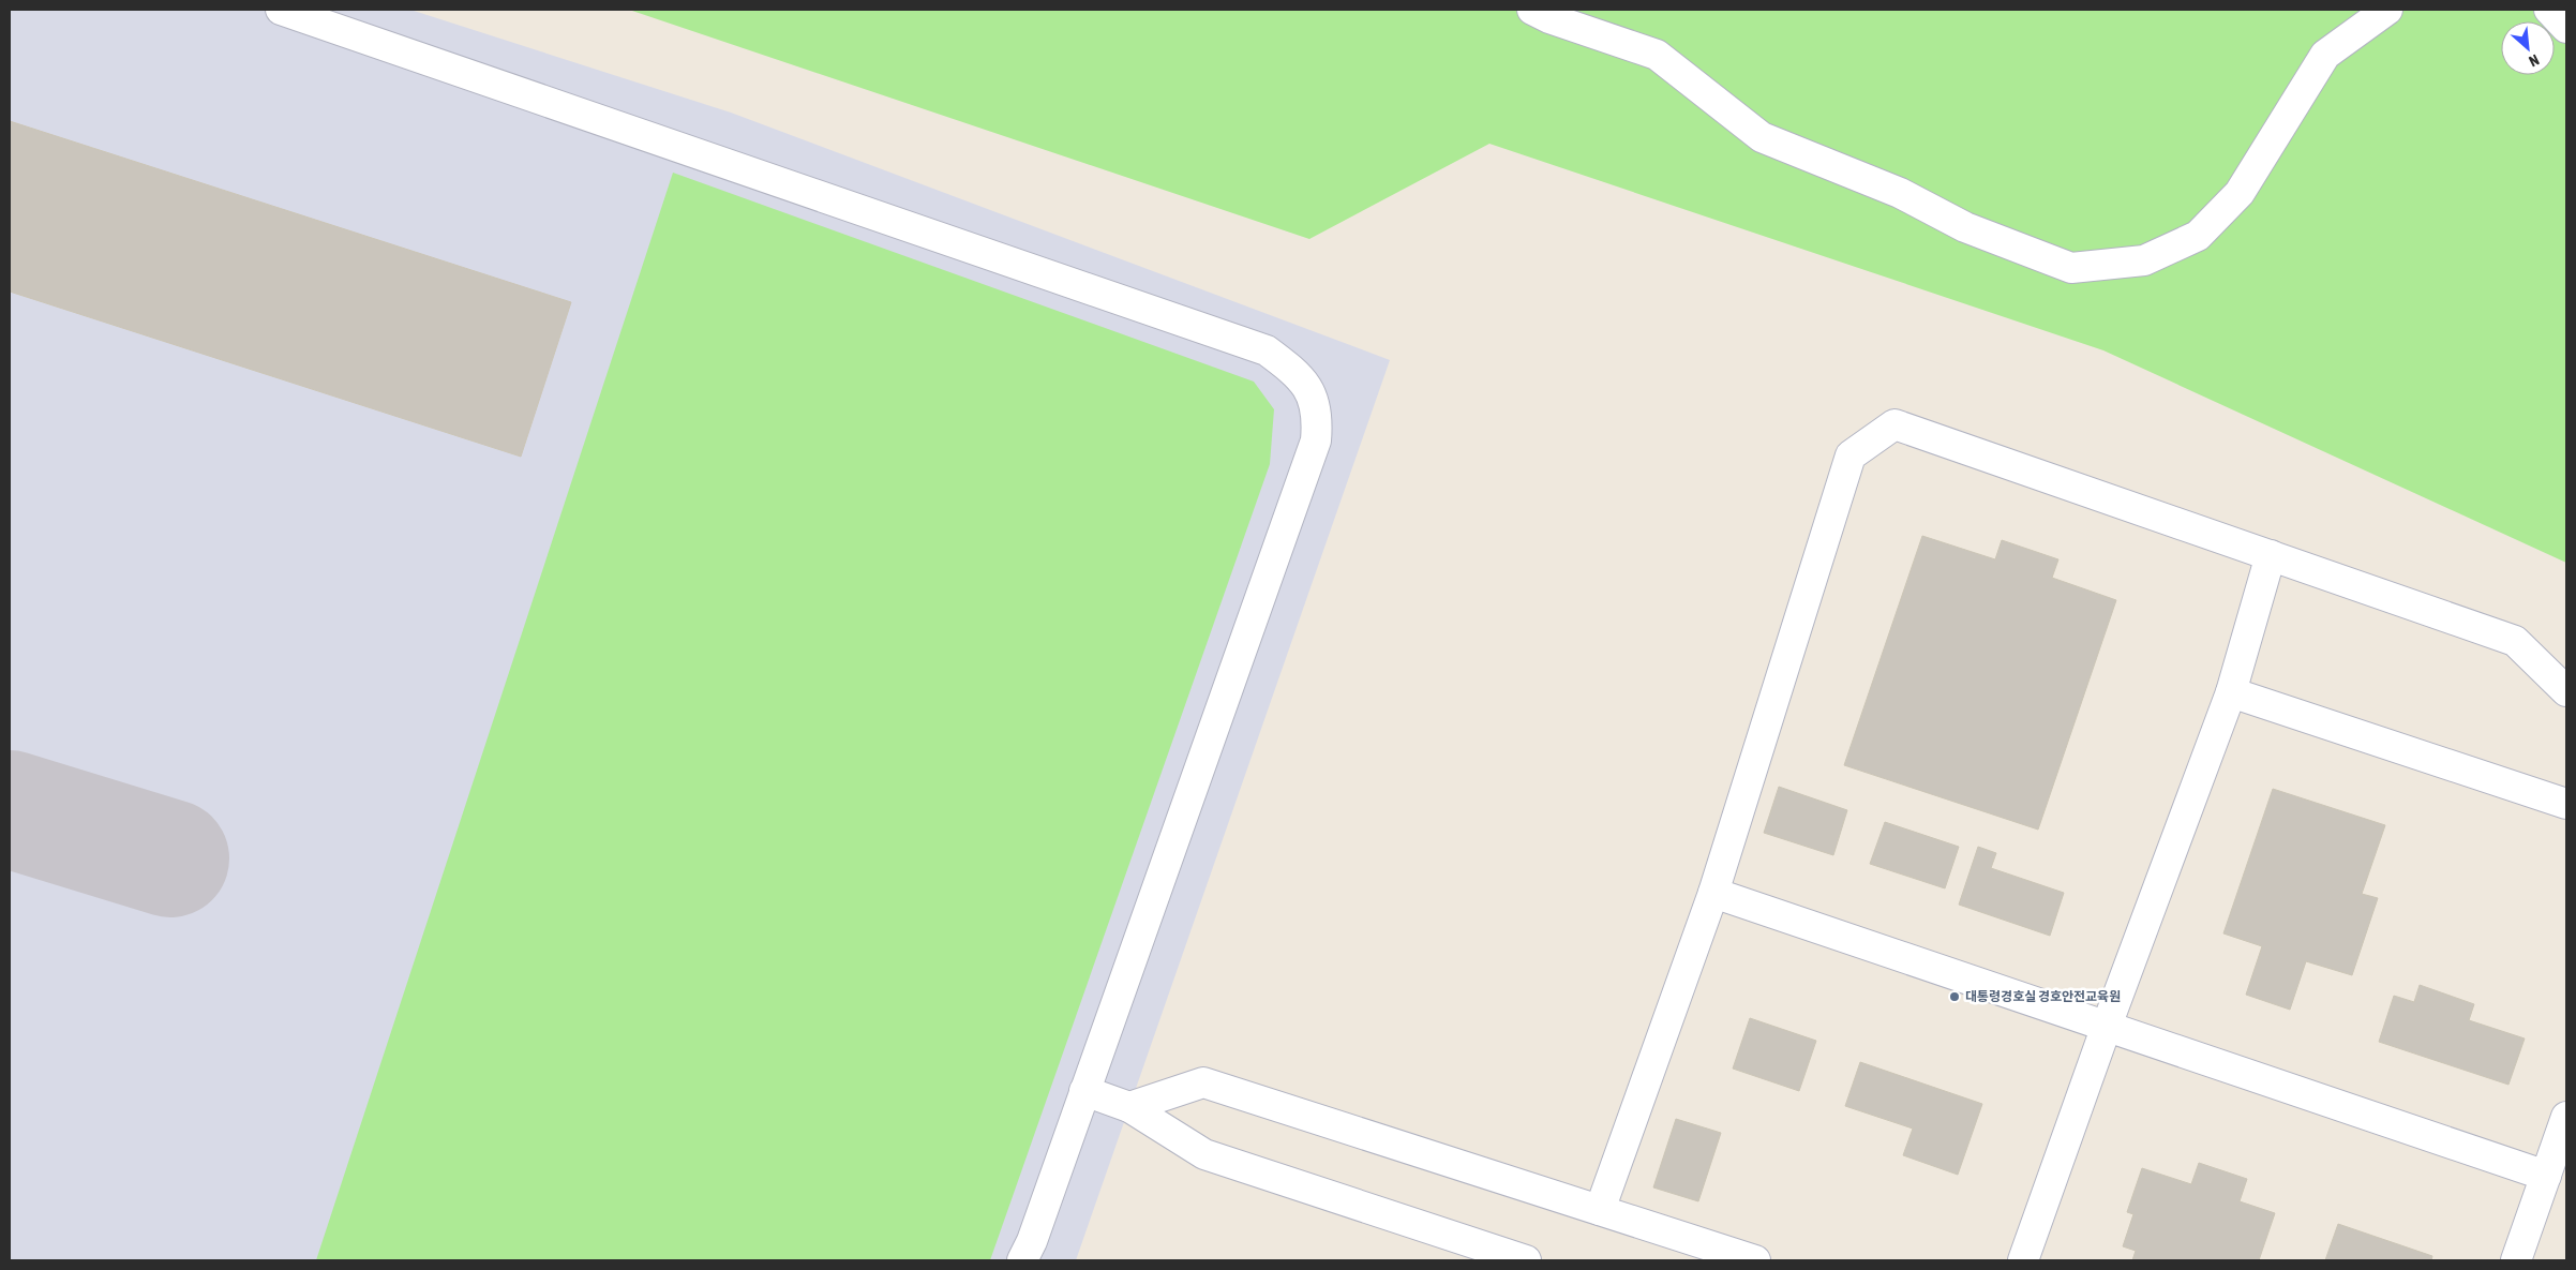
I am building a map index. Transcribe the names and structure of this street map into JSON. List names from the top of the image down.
{
  "places": ["대통령경호실 경호안전교육원"],
  "north": "bottom right"
}
